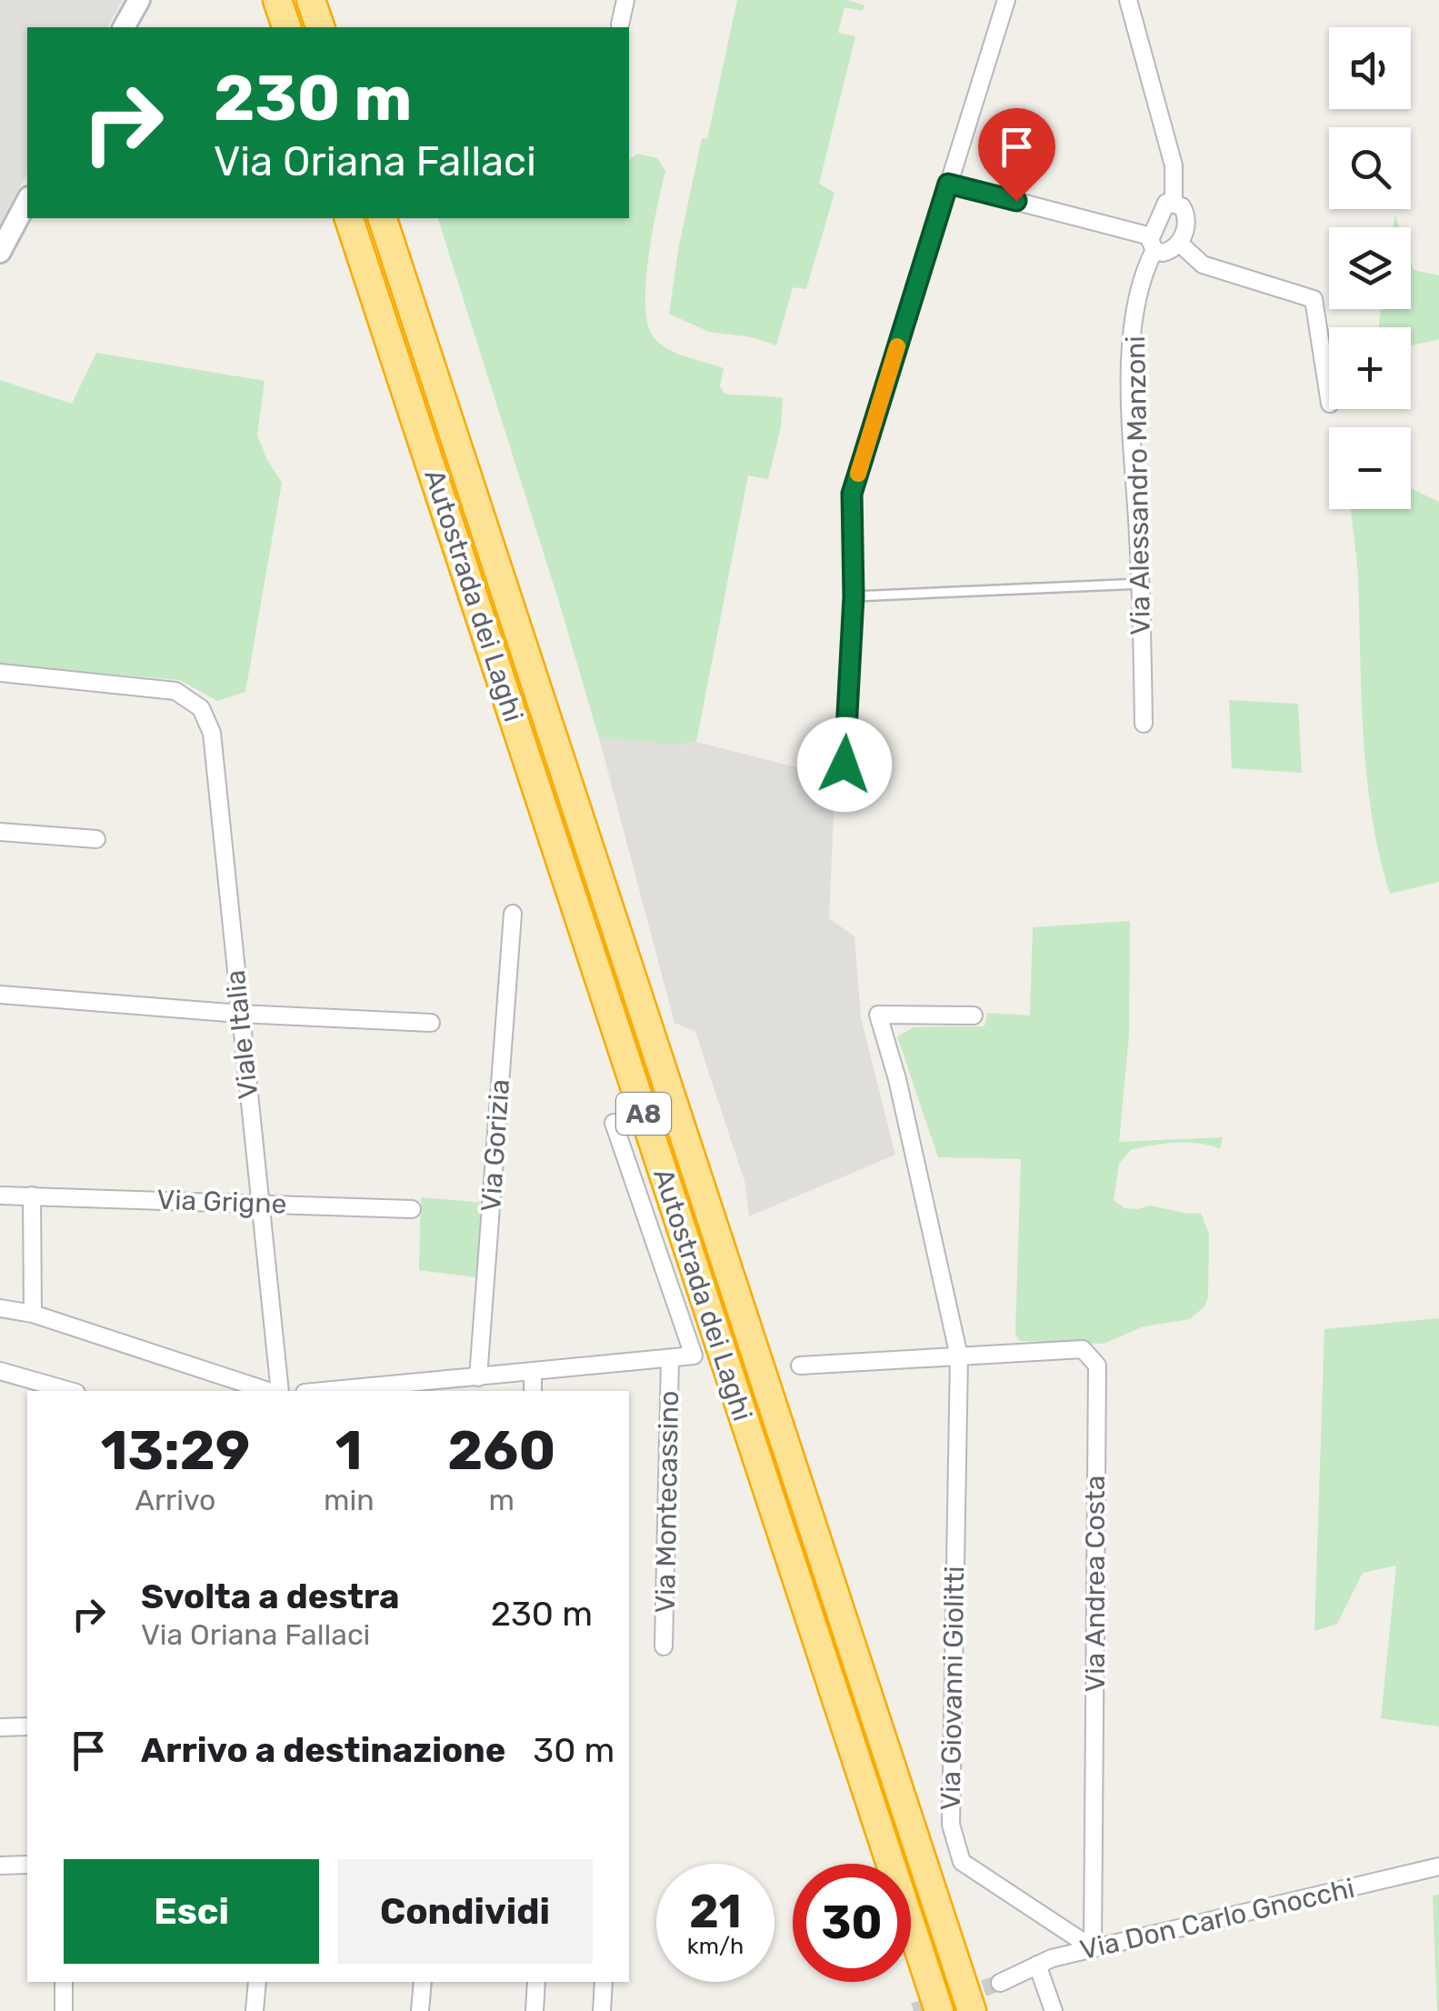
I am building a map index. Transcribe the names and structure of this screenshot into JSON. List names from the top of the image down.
{
  "streets": {
    "highway": ["Autostrada dei Laghi", "A8"],
    "street": [
      "Via Alessandro Manzoni",
      "Viale Italia",
      "Via Gorizia",
      "Via Grigne",
      "Via Montecassino",
      "Via Andrea Costa",
      "Via Giovanni Giolitti",
      "Via Don Carlo Gnocchi"
    ]
  },
  "crossings": [
    ["Viale Italia", "Via Grigne"],
    ["Via Andrea Costa", "Via Giovanni Giolitti"],
    ["Via Andrea Costa", "Via Don Carlo Gnocchi"],
    ["Via Giovanni Giolitti", "Via Don Carlo Gnocchi"]
  ],
  "page": {
    "map_buttons": ["+", "−"],
    "turn": ["230 m", "Via Oriana Fallaci"],
    "eta": [
      "13:29",
      "Arrivo",
      "1",
      "min",
      "260",
      "m"
    ],
    "list": [
      {
        "name": "Svolta a destra",
        "note": "Via Oriana Fallaci",
        "value": "230 m"
      },
      {
        "name": "Arrivo a destinazione",
        "value": "30 m"
      }
    ],
    "buttons": ["Esci", "Condividi"],
    "speed": "21 km/h",
    "limit": "30"
  }
}
